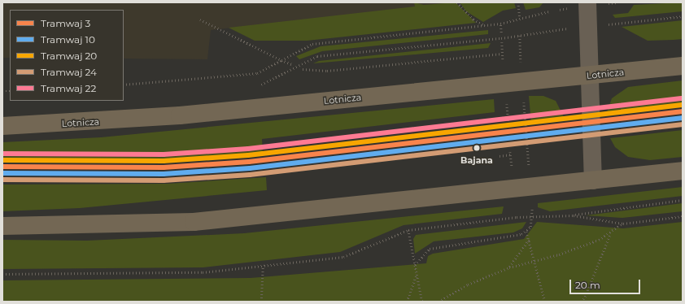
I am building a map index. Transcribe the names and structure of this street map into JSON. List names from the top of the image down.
{
  "streets": {
    "main road": ["Lotnicza"]
  },
  "places": ["Bajana"],
  "lines": [
    "tram line 22",
    "tram line 20",
    "tram line 3",
    "tram line 10",
    "tram line 24"
  ],
  "legend": [
    "Tramwaj 3",
    "Tramwaj 10",
    "Tramwaj 20",
    "Tramwaj 24",
    "Tramwaj 22"
  ],
  "scale_bar": "20 m"
}
